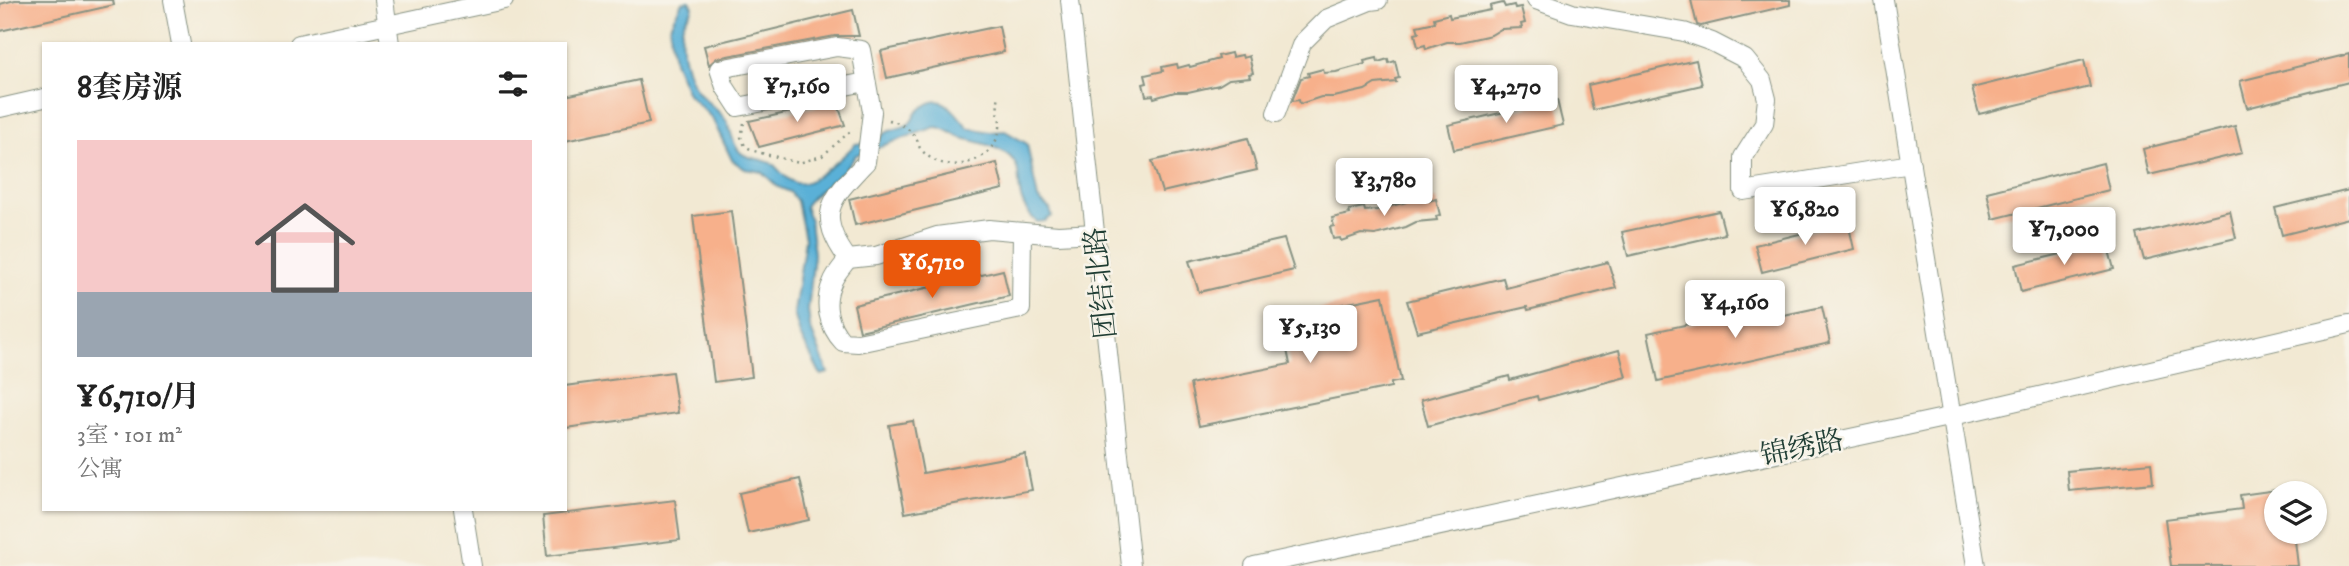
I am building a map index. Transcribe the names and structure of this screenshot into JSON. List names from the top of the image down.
{
  "streets": {
    "street": ["团结北路", "锦绣路"]
  },
  "page": {
    "heading": "8套房源",
    "price": [
      "¥7,160",
      "¥4,270",
      "¥3,780",
      "¥6,820",
      "¥7,000",
      "¥6,710",
      "¥4,160",
      "¥5,130"
    ],
    "list": [
      {
        "name": "¥6,710/月",
        "note": "3室 · 101 m² · 公寓"
      }
    ]
  }
}
